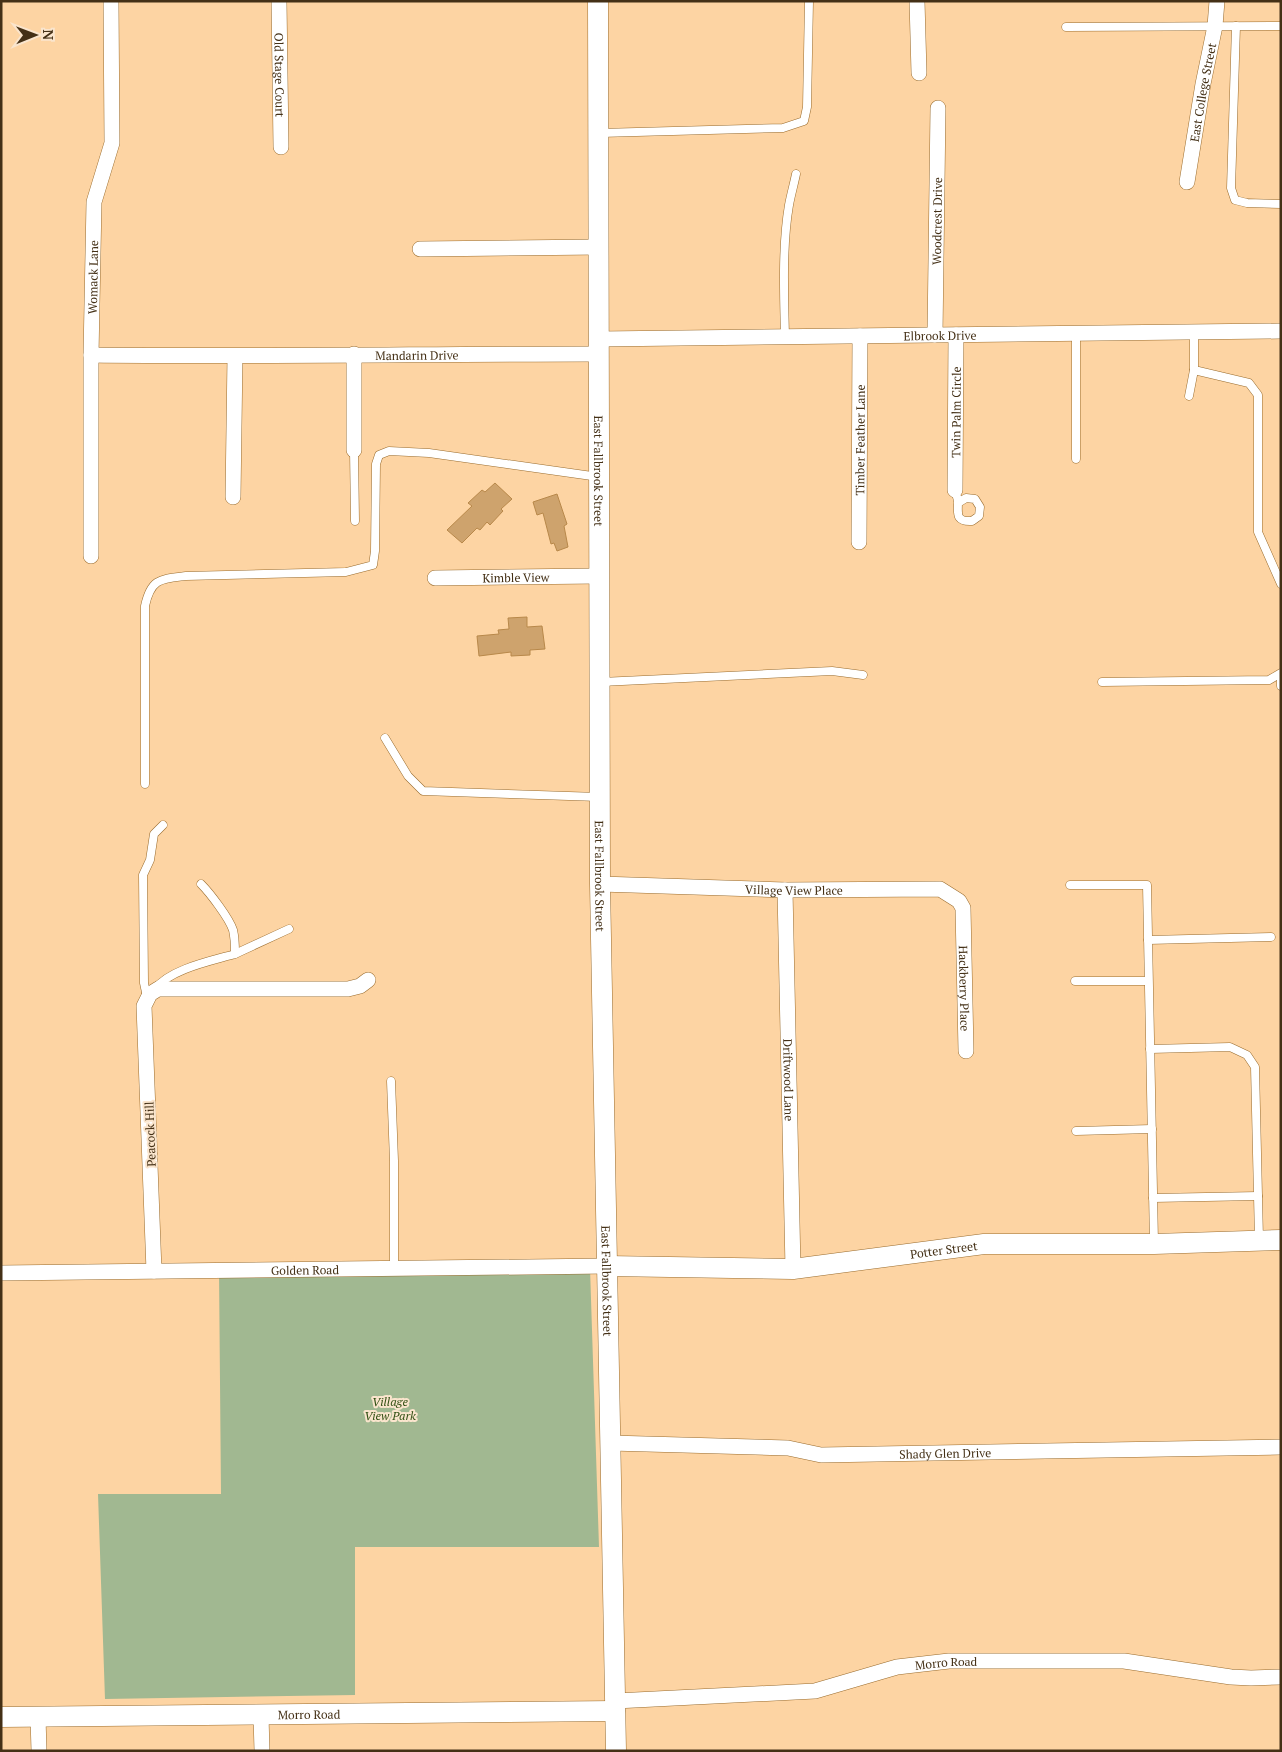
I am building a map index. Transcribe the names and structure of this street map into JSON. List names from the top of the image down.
{
  "streets": {
    "main road": ["East Fallbrook Street", "Potter Street", "Morro Road"],
    "street": [
      "Old Stage Court",
      "East College Street",
      "Woodcrest Drive",
      "Womack Lane",
      "Elbrook Drive",
      "Mandarin Drive",
      "Twin Palm Circle",
      "Timber Feather Lane",
      "Kimble View",
      "Village View Place",
      "Hackberry Place",
      "Driftwood Lane",
      "Peacock Hill",
      "Golden Road",
      "Shady Glen Drive"
    ]
  },
  "crossings": [
    ["Woodcrest Drive", "Elbrook Drive"],
    ["Womack Lane", "Mandarin Drive"],
    ["Elbrook Drive", "Mandarin Drive"],
    ["Elbrook Drive", "Twin Palm Circle"],
    ["Elbrook Drive", "Timber Feather Lane"],
    ["Elbrook Drive", "East Fallbrook Street"],
    ["Mandarin Drive", "East Fallbrook Street"],
    ["East Fallbrook Street", "Kimble View"],
    ["East Fallbrook Street", "Village View Place"],
    ["East Fallbrook Street", "Potter Street"],
    ["East Fallbrook Street", "Golden Road"],
    ["East Fallbrook Street", "Shady Glen Drive"],
    ["East Fallbrook Street", "Morro Road"],
    ["Village View Place", "Hackberry Place"],
    ["Village View Place", "Driftwood Lane"],
    ["Driftwood Lane", "Potter Street"],
    ["Peacock Hill", "Golden Road"],
    ["Potter Street", "Golden Road"]
  ],
  "parks": ["Village View Park"],
  "north": "right"
}
